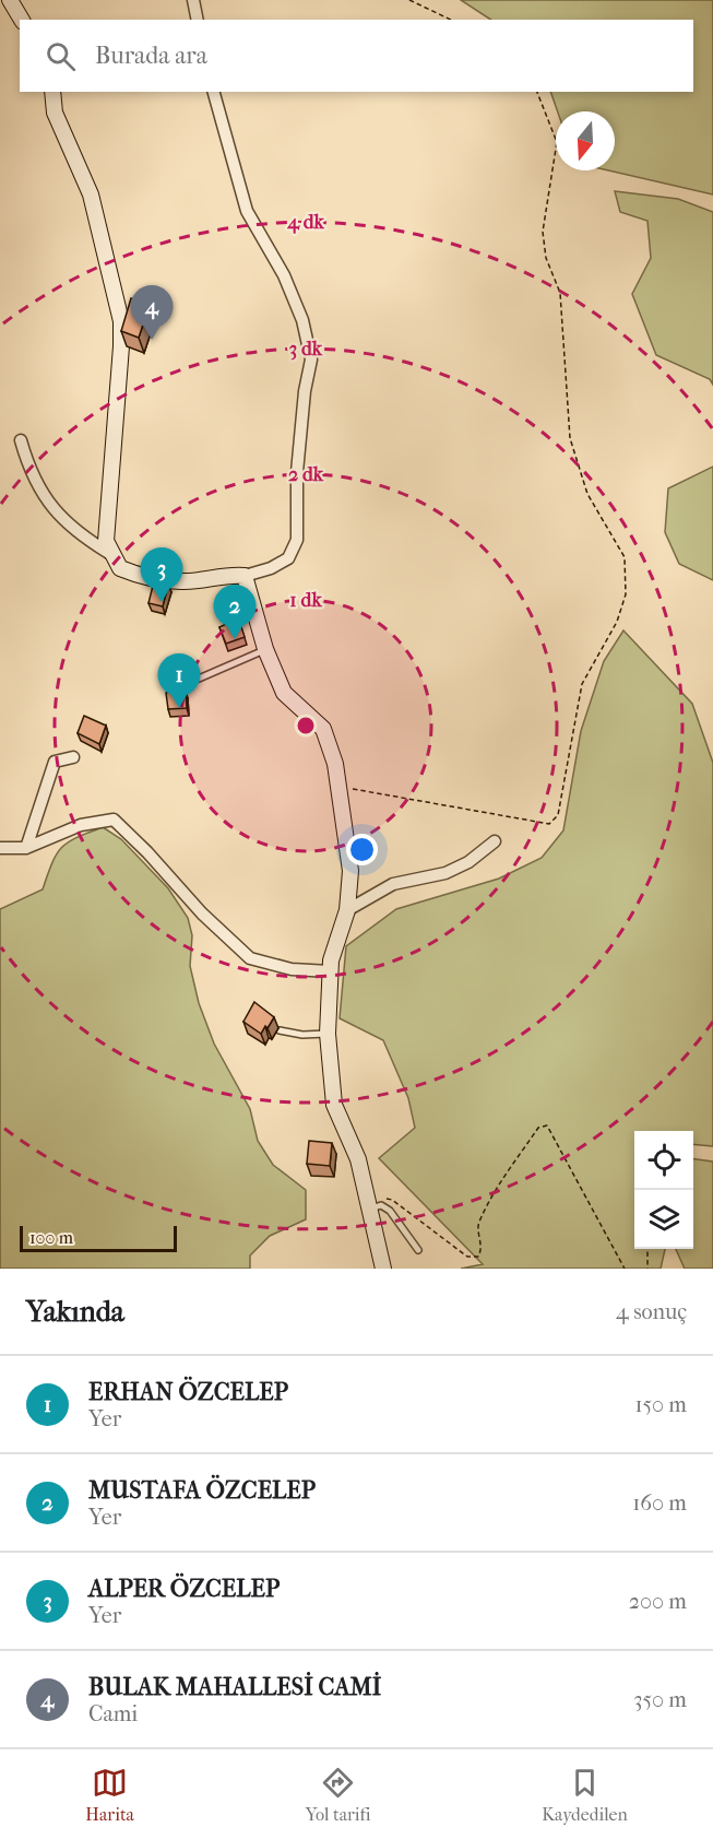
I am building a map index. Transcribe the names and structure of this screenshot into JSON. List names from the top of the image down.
{
  "scale_bar": "100 m",
  "north": "bottom",
  "page": {
    "search": "Burada ara",
    "pins": [
      "4",
      "3",
      "2",
      "1"
    ],
    "scale": "100 m",
    "heading": ["Yakında", "4 sonuç"],
    "list": [
      {
        "mark": "1",
        "name": "ERHAN ÖZCELEP",
        "note": "Yer",
        "value": "150 m"
      },
      {
        "mark": "2",
        "name": "MUSTAFA ÖZCELEP",
        "note": "Yer",
        "value": "160 m"
      },
      {
        "mark": "3",
        "name": "ALPER ÖZCELEP",
        "note": "Yer",
        "value": "200 m"
      },
      {
        "mark": "4",
        "name": "BULAK MAHALLESİ CAMİ",
        "note": "Cami",
        "value": "350 m"
      }
    ],
    "nav": ["Harita", "Yol tarifi", "Kaydedilen"]
  },
  "rings": [
    "4 dk",
    "3 dk",
    "2 dk",
    "1 dk"
  ]
}
